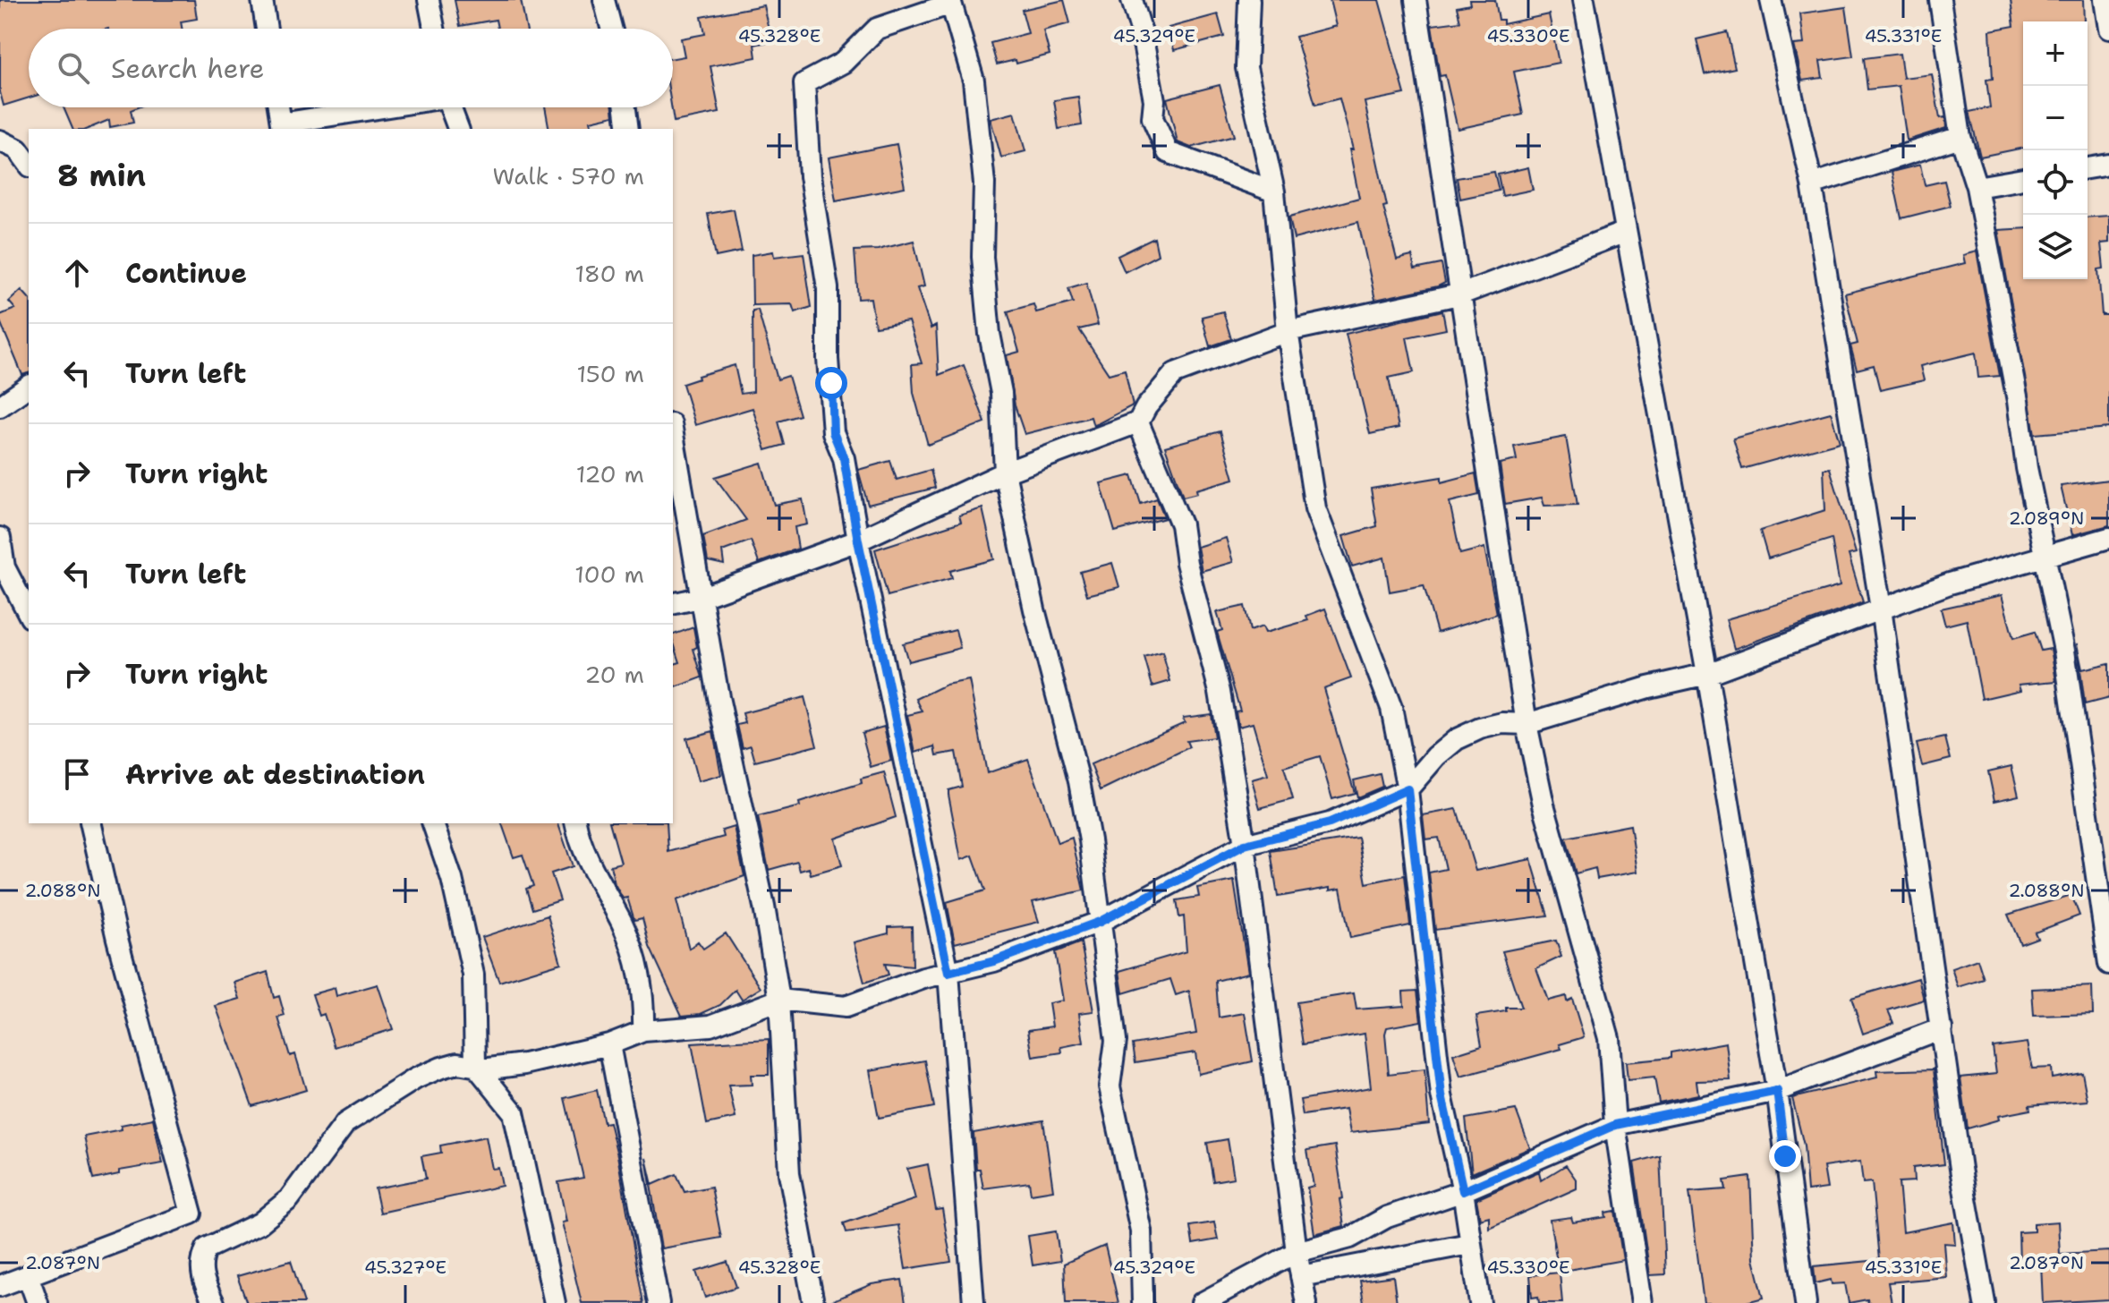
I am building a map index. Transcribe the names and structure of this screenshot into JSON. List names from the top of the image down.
{
  "page": {
    "map_buttons": ["+", "−"],
    "search": "Search here",
    "heading": ["8 min", "Walk · 570 m"],
    "list": [
      ["Continue", "180 m"],
      ["Turn left", "150 m"],
      ["Turn right", "120 m"],
      ["Turn left", "100 m"],
      ["Turn right", "20 m"],
      "Arrive at destination"
    ]
  },
  "coordinates": [
    "45.328°E",
    "45.329°E",
    "45.330°E",
    "45.331°E",
    "2.089°N",
    "2.088°N",
    "2.087°N",
    "45.327°E"
  ]
}
